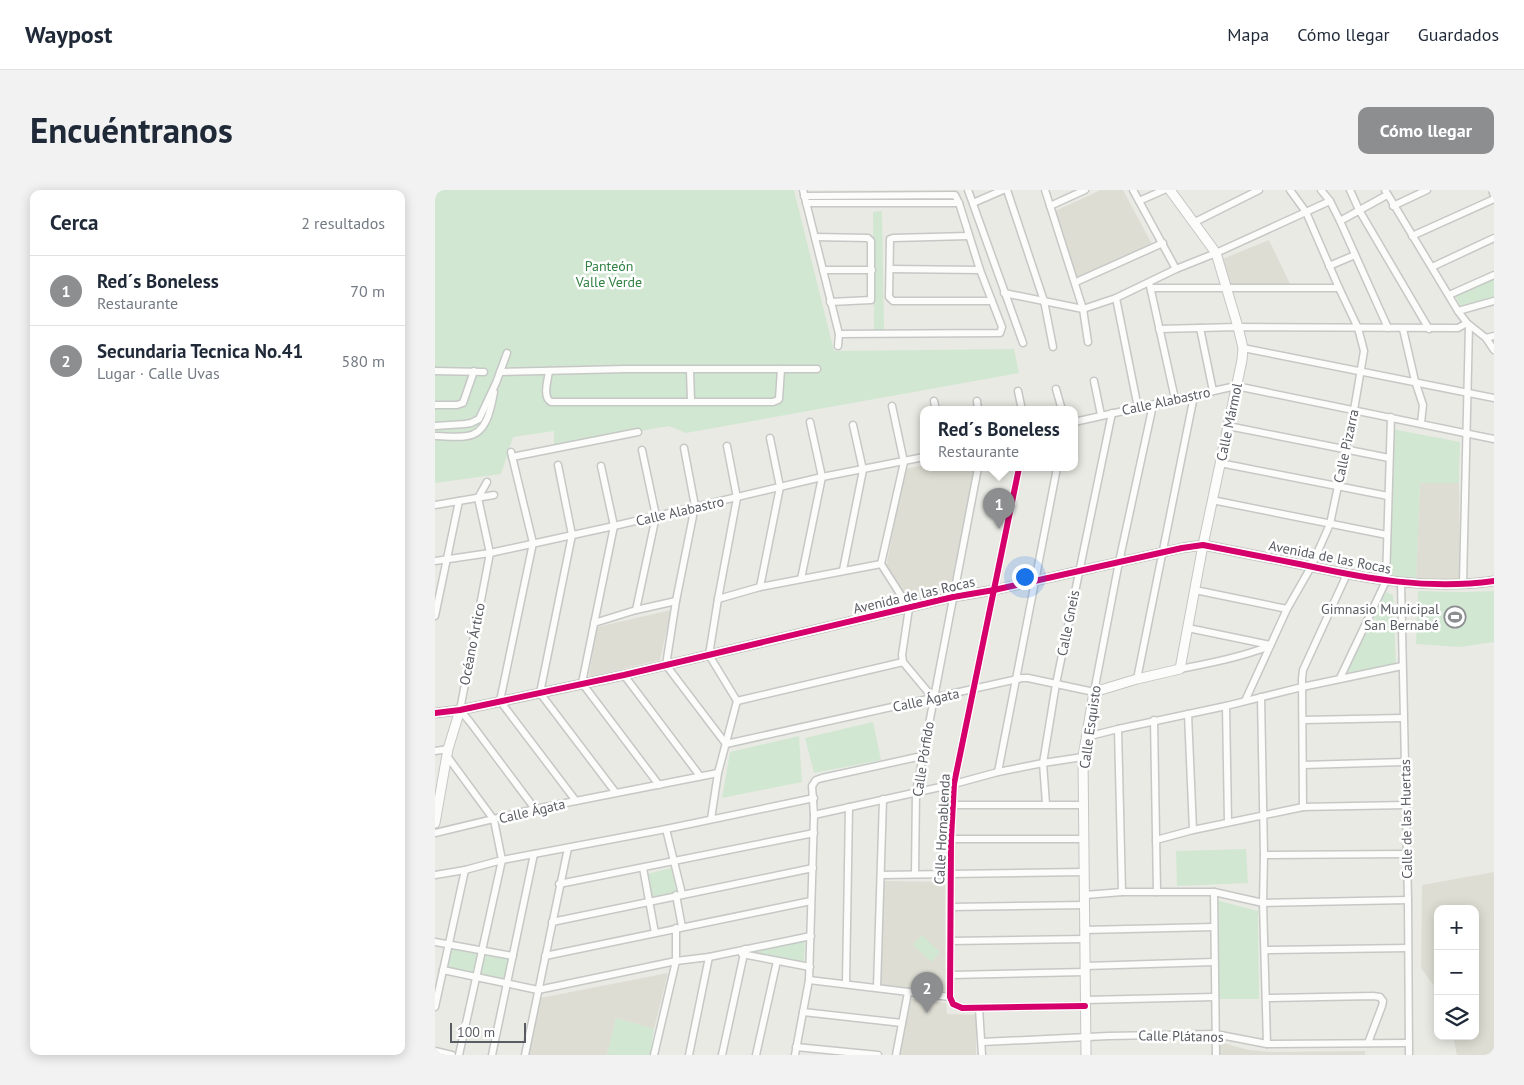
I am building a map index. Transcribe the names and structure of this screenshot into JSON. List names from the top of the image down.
{
  "streets": {
    "street": [
      "Calle Alabastro",
      "Calle Mármol",
      "Calle Pizarra",
      "Avenida de las Rocas",
      "Calle Gneis",
      "Océano Ártico",
      "Calle Ágata",
      "Calle Esquisto",
      "Calle Pórfido",
      "Calle de las Huertas",
      "Calle Hornablenda",
      "Calle Plátanos"
    ]
  },
  "crossings": [
    ["Calle Alabastro", "Calle Mármol"],
    ["Calle Alabastro", "Calle Pizarra"],
    ["Calle Alabastro", "Calle Gneis"],
    ["Calle Alabastro", "Océano Ártico"],
    ["Calle Alabastro", "Calle Esquisto"],
    ["Calle Mármol", "Avenida de las Rocas"],
    ["Calle Mármol", "Calle Ágata"],
    ["Calle Pizarra", "Avenida de las Rocas"],
    ["Calle Pizarra", "Calle Ágata"],
    ["Avenida de las Rocas", "Calle Gneis"],
    ["Avenida de las Rocas", "Océano Ártico"],
    ["Avenida de las Rocas", "Calle Esquisto"],
    ["Avenida de las Rocas", "Calle Pórfido"],
    ["Avenida de las Rocas", "Calle de las Huertas"],
    ["Avenida de las Rocas", "Calle Hornablenda"],
    ["Calle Gneis", "Calle Ágata"],
    ["Calle Ágata", "Calle Esquisto"],
    ["Calle Ágata", "Calle Pórfido"],
    ["Calle Ágata", "Calle Hornablenda"],
    ["Calle Esquisto", "Calle Plátanos"],
    ["Calle de las Huertas", "Calle Plátanos"]
  ],
  "parks": ["Panteón Valle Verde"],
  "places": {
    "sports": ["Gimnasio Municipal San Bernabé"]
  },
  "scale_bar": "100 m",
  "page": {
    "header": "Waypost",
    "nav": ["Mapa", "Cómo llegar", "Guardados"],
    "title": "Encuéntranos",
    "buttons": "Cómo llegar",
    "heading": ["Cerca", "2 resultados"],
    "list": [
      {
        "mark": "1",
        "name": "Red´s Boneless",
        "note": "Restaurante",
        "value": "70 m"
      },
      {
        "mark": "2",
        "name": "Secundaria Tecnica No.41",
        "note": "Lugar · Calle Uvas",
        "value": "580 m"
      }
    ],
    "popup": ["Red´s Boneless", "Restaurante"],
    "pins": ["1", "2"],
    "map_buttons": ["+", "−"],
    "scale": "100 m"
  }
}
